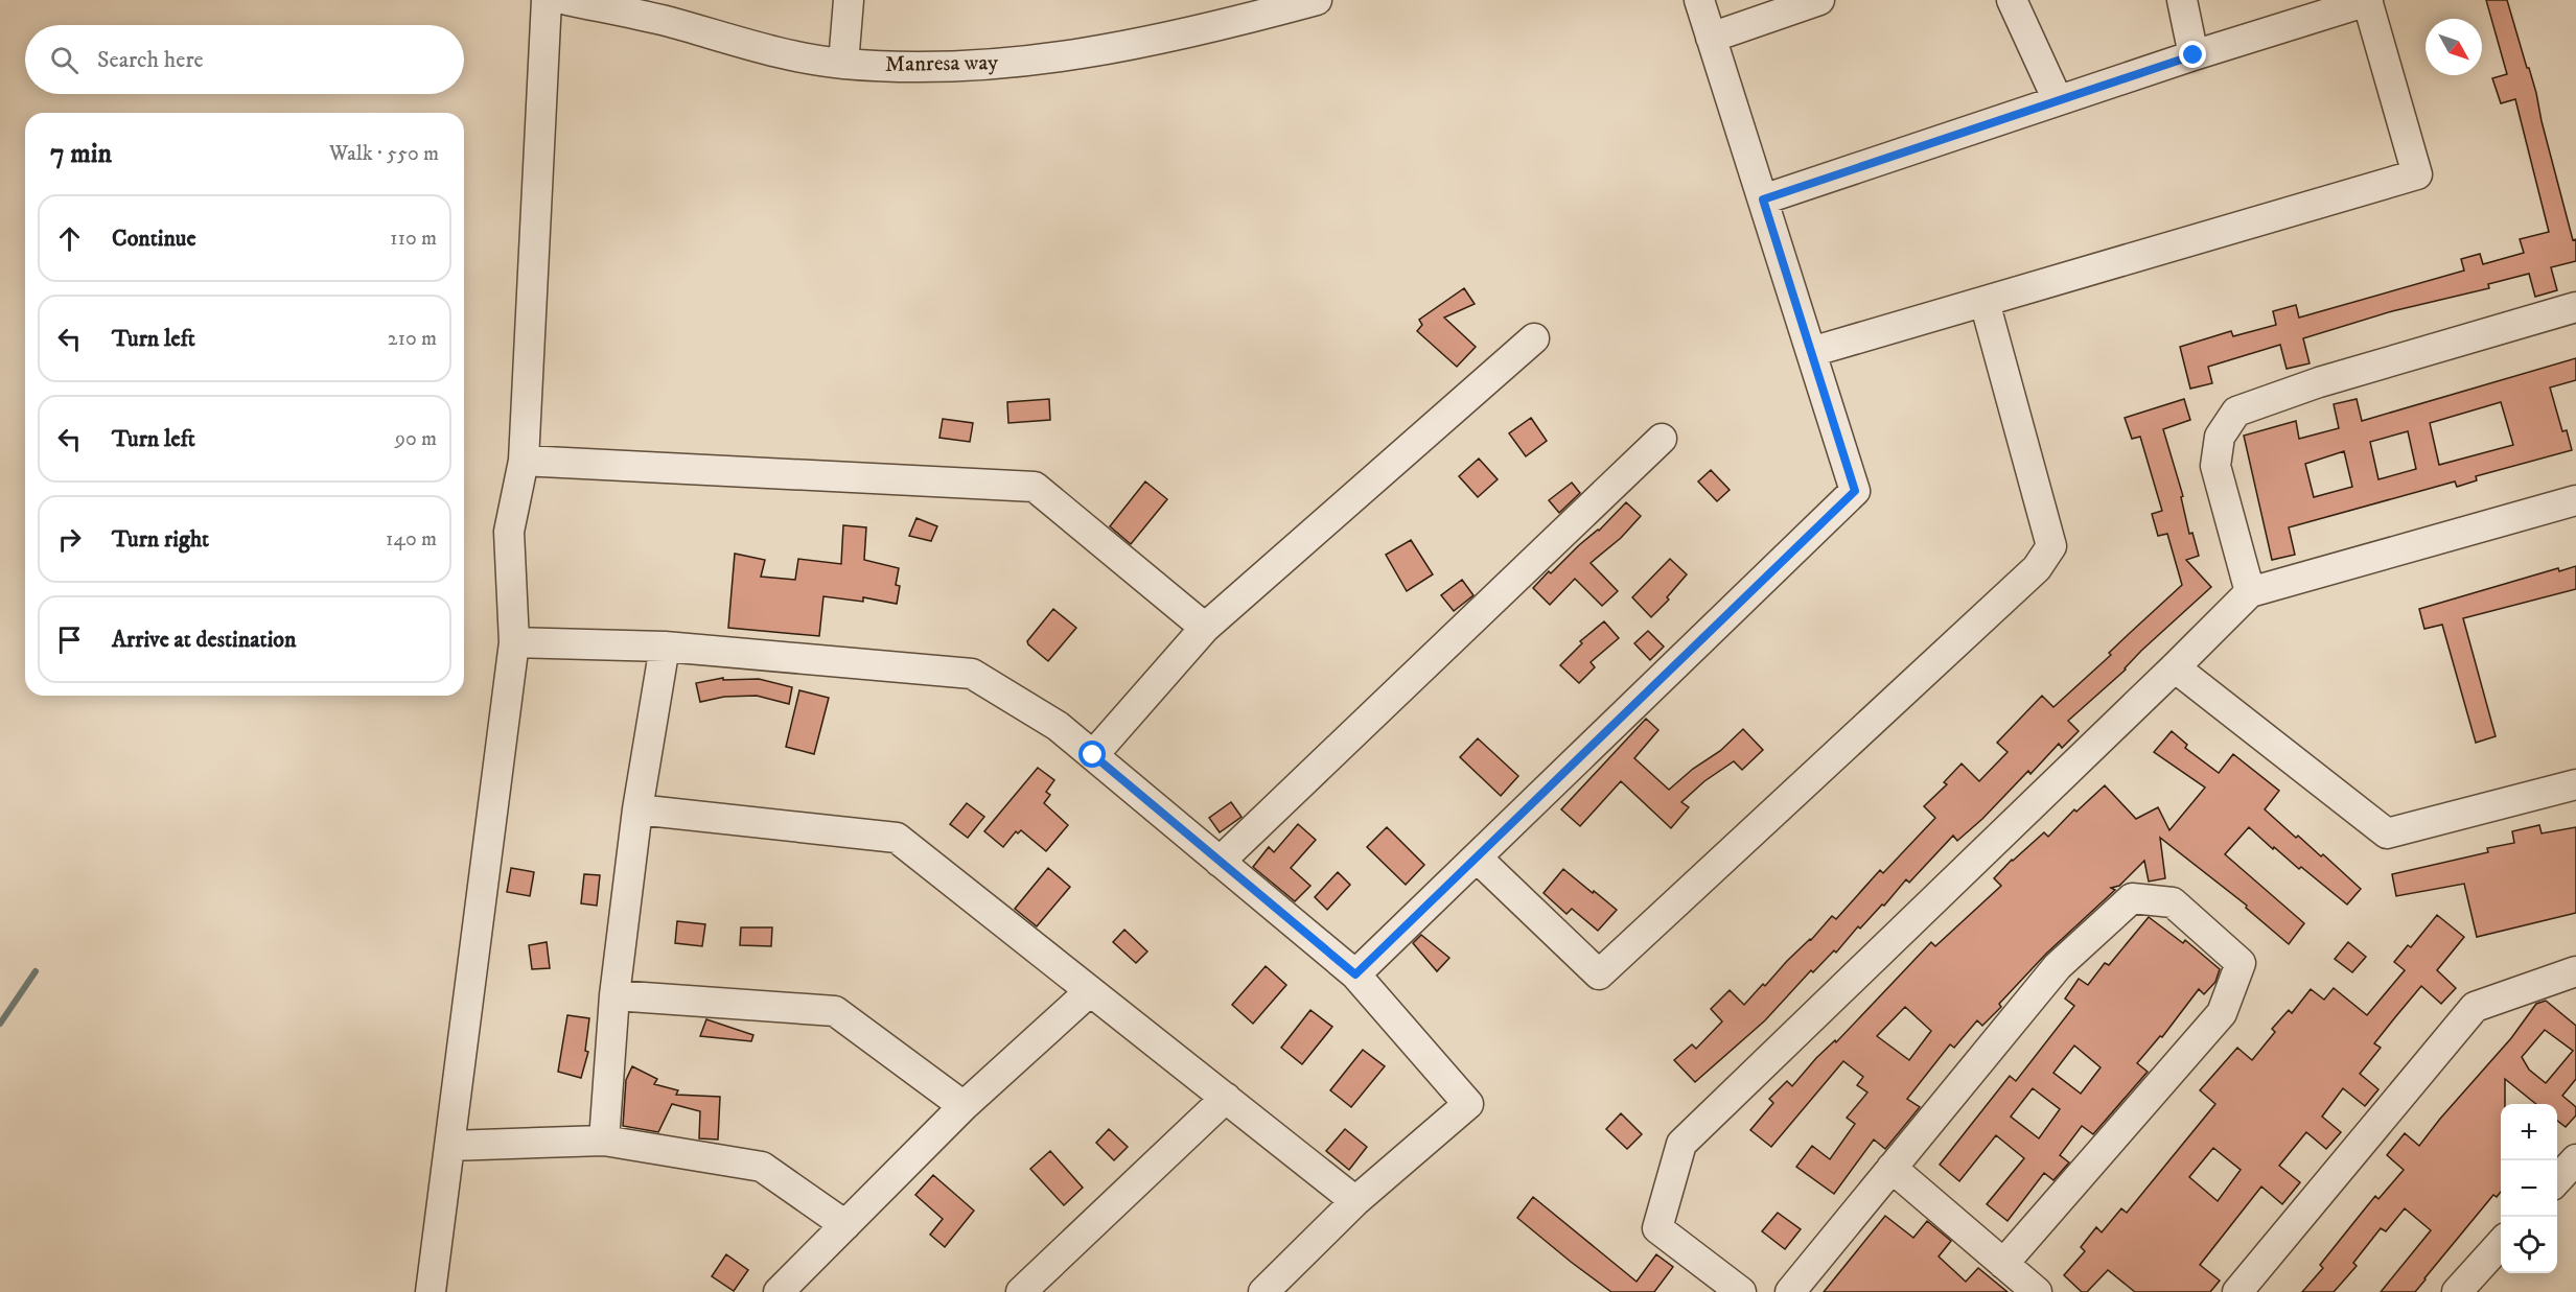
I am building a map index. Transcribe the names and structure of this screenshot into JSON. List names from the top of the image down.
{
  "streets": {
    "street": ["Manresa way"]
  },
  "north": "bottom right",
  "page": {
    "search": "Search here",
    "heading": ["7 min", "Walk · 550 m"],
    "list": [
      ["Continue", "110 m"],
      ["Turn left", "210 m"],
      ["Turn left", "90 m"],
      ["Turn right", "140 m"],
      "Arrive at destination"
    ],
    "map_buttons": ["+", "−"]
  }
}
